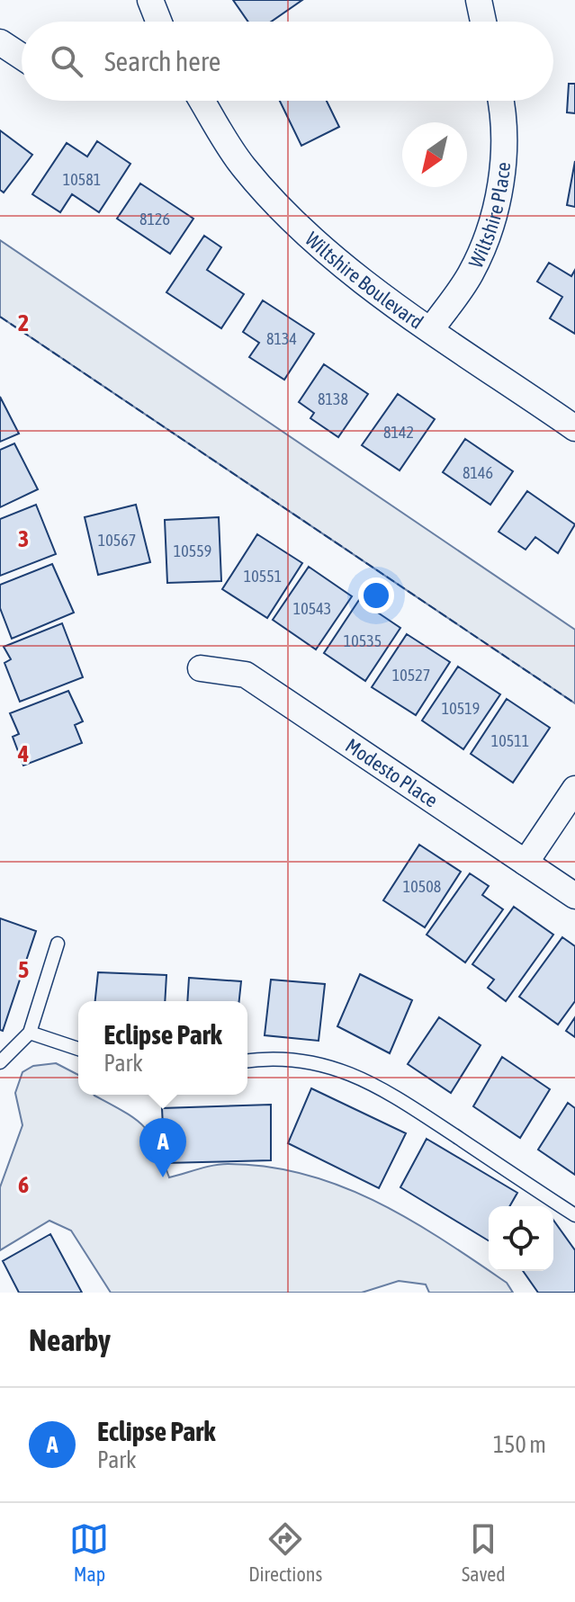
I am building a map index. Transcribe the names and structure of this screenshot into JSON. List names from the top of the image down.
{
  "streets": {
    "street": ["Wiltshire Place", "Wiltshire Boulevard", "Modesto Place"]
  },
  "crossings": [
    ["Wiltshire Place", "Wiltshire Boulevard"]
  ],
  "house_numbers": [
    "10581",
    "8126",
    "8134",
    "8138",
    "8142",
    "8146",
    "10567",
    "10559",
    "10551",
    "10543",
    "10535",
    "10527",
    "10519",
    "10511",
    "10508"
  ],
  "north": "bottom left",
  "page": {
    "search": "Search here",
    "popup": ["Eclipse Park", "Park"],
    "pins": "A",
    "heading": "Nearby",
    "list": [
      {
        "mark": "A",
        "name": "Eclipse Park",
        "note": "Park",
        "value": "150 m"
      }
    ],
    "nav": ["Map", "Directions", "Saved"]
  },
  "grid": {
    "rows": [
      "2",
      "3",
      "4",
      "5",
      "6"
    ]
  }
}
